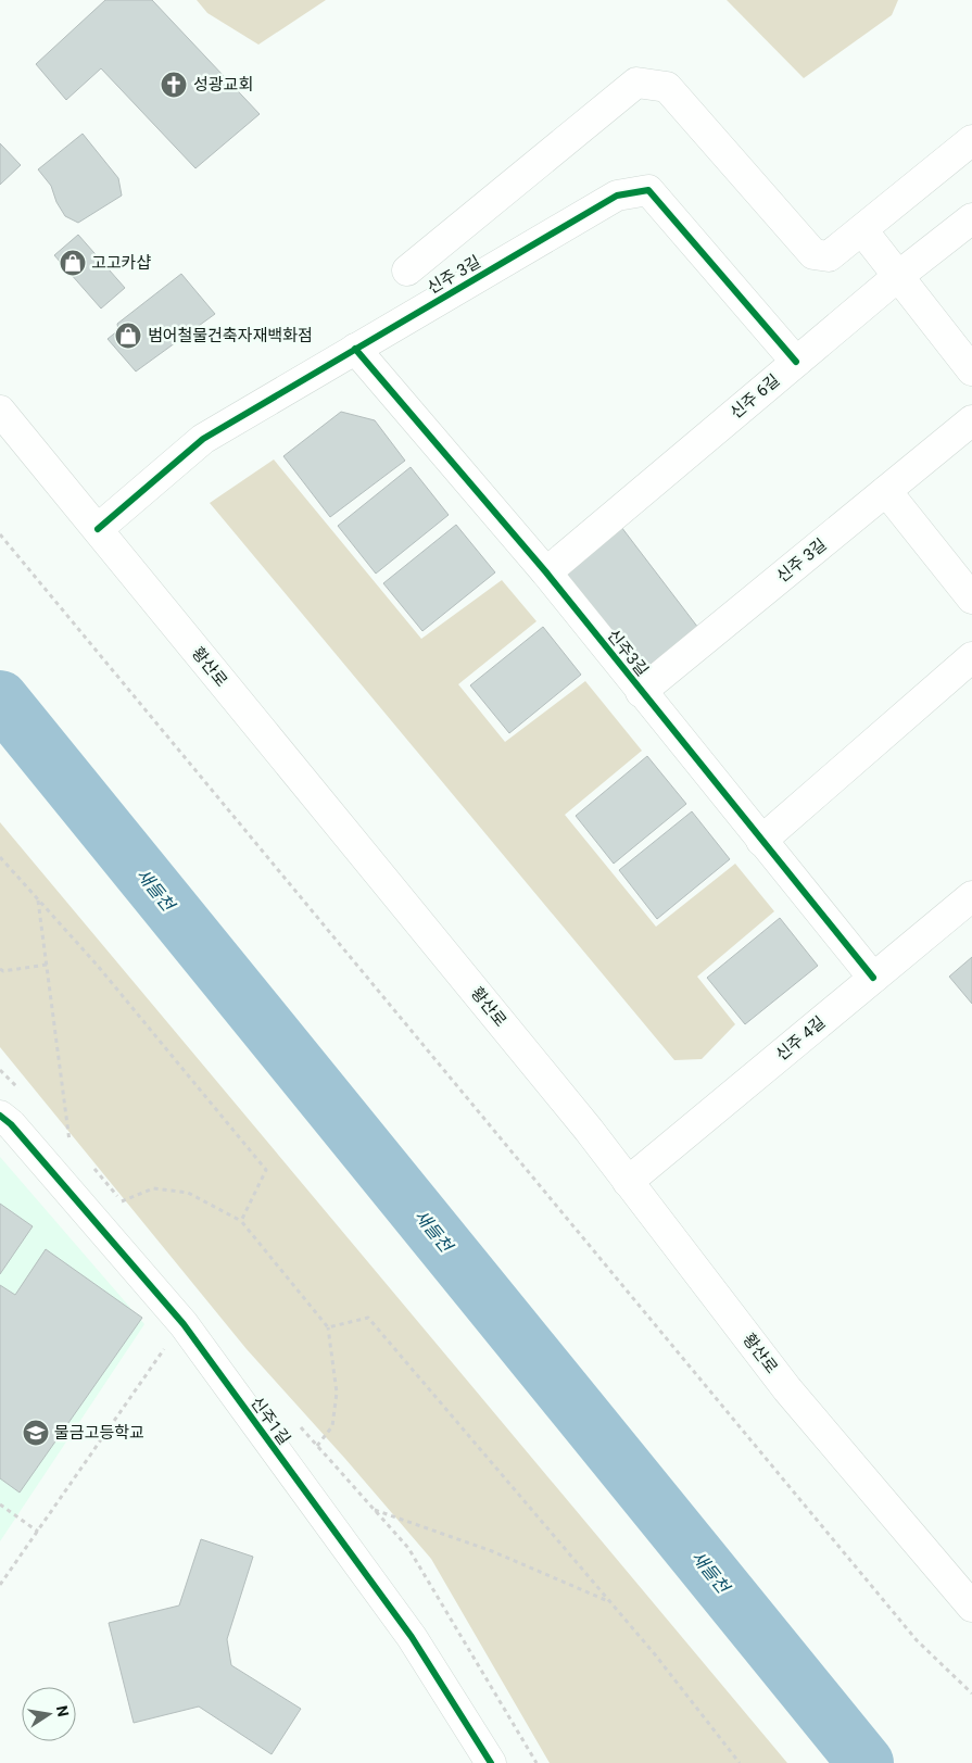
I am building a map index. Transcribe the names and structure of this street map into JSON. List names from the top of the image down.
{
  "streets": {
    "street": [
      "신주 3길",
      "신주 6길",
      "신주3길",
      "황산로",
      "신주 4길",
      "신주1길"
    ]
  },
  "crossings": [
    ["신주 3길", "신주 6길"],
    ["신주 3길", "신주3길"],
    ["신주 3길", "황산로"],
    ["신주 6길", "신주3길"],
    ["신주3길", "신주 4길"],
    ["황산로", "신주 4길"]
  ],
  "water": ["새들천"],
  "places": {
    "church": ["성광교회"],
    "shop": ["고고카샵", "범어철물건축자재백화점"],
    "school or university": ["물금고등학교"]
  },
  "north": "right"
}
